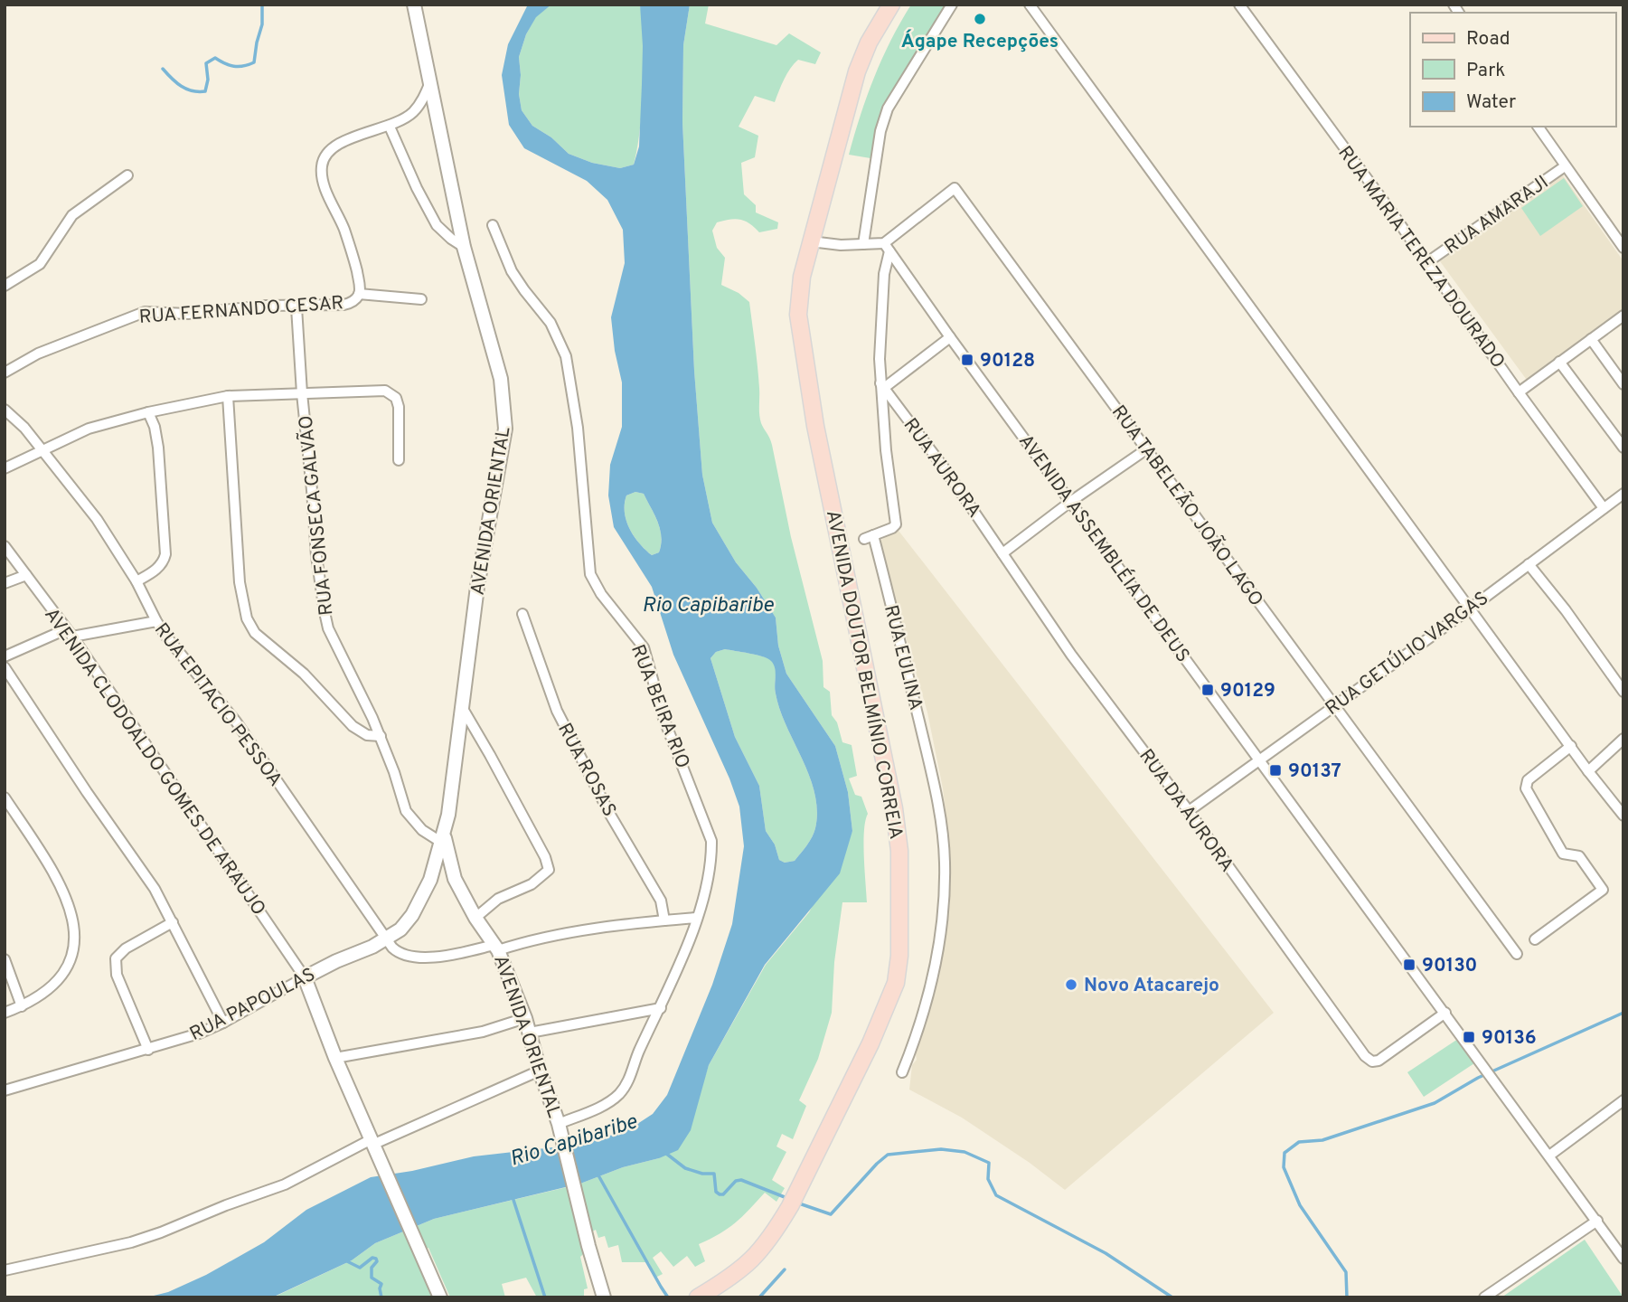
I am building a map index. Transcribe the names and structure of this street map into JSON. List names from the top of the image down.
{
  "streets": {
    "main road": ["AVENIDA DOUTOR BELMÍNIO CORREIA"],
    "street": [
      "RUA AMARAJI",
      "RUA MARIA TEREZA DOURADO",
      "RUA FERNANDO CESAR",
      "RUA AURORA",
      "RUA TABELEÃO JOÃO LAGO",
      "AVENIDA ORIENTAL",
      "RUA FONSECA GALVÃO",
      "AVENIDA ASSEMBLÉIA DE DEUS",
      "RUA GETÚLIO VARGAS",
      "RUA EULINA",
      "RUA EPITACIO PESSOA",
      "RUA BEIRA RIO",
      "AVENIDA CLODOALDO GOMES DE ARAUJO",
      "RUA ROSAS",
      "RUA DA AURORA",
      "RUA PAPOULAS"
    ]
  },
  "crossings": [
    ["RUA AMARAJI", "RUA MARIA TEREZA DOURADO"],
    ["RUA MARIA TEREZA DOURADO", "RUA GETÚLIO VARGAS"],
    ["RUA FERNANDO CESAR", "AVENIDA ORIENTAL"],
    ["RUA FERNANDO CESAR", "RUA FONSECA GALVÃO"],
    ["RUA AURORA", "RUA EULINA"],
    ["RUA AURORA", "RUA DA AURORA"],
    ["RUA TABELEÃO JOÃO LAGO", "AVENIDA ASSEMBLÉIA DE DEUS"],
    ["RUA TABELEÃO JOÃO LAGO", "RUA GETÚLIO VARGAS"],
    ["RUA TABELEÃO JOÃO LAGO", "RUA EULINA"],
    ["AVENIDA ORIENTAL", "RUA FONSECA GALVÃO"],
    ["AVENIDA ORIENTAL", "RUA EPITACIO PESSOA"],
    ["AVENIDA ORIENTAL", "RUA BEIRA RIO"],
    ["AVENIDA ORIENTAL", "RUA PAPOULAS"],
    ["RUA FONSECA GALVÃO", "RUA PAPOULAS"],
    ["AVENIDA ASSEMBLÉIA DE DEUS", "RUA GETÚLIO VARGAS"],
    ["AVENIDA ASSEMBLÉIA DE DEUS", "RUA EULINA"],
    ["AVENIDA ASSEMBLÉIA DE DEUS", "RUA DA AURORA"],
    ["RUA GETÚLIO VARGAS", "RUA DA AURORA"],
    ["RUA EPITACIO PESSOA", "RUA BEIRA RIO"],
    ["RUA EPITACIO PESSOA", "RUA ROSAS"],
    ["RUA EPITACIO PESSOA", "RUA PAPOULAS"],
    ["AVENIDA CLODOALDO GOMES DE ARAUJO", "RUA PAPOULAS"]
  ],
  "water": ["Rio Capibaribe"],
  "places": {
    "other": ["Ágape Recepções", "Novo Atacarejo"],
    "transit": [
      "90128",
      "90129",
      "90137",
      "90130",
      "90136"
    ]
  },
  "legend": ["Road", "Park", "Water"]
}
